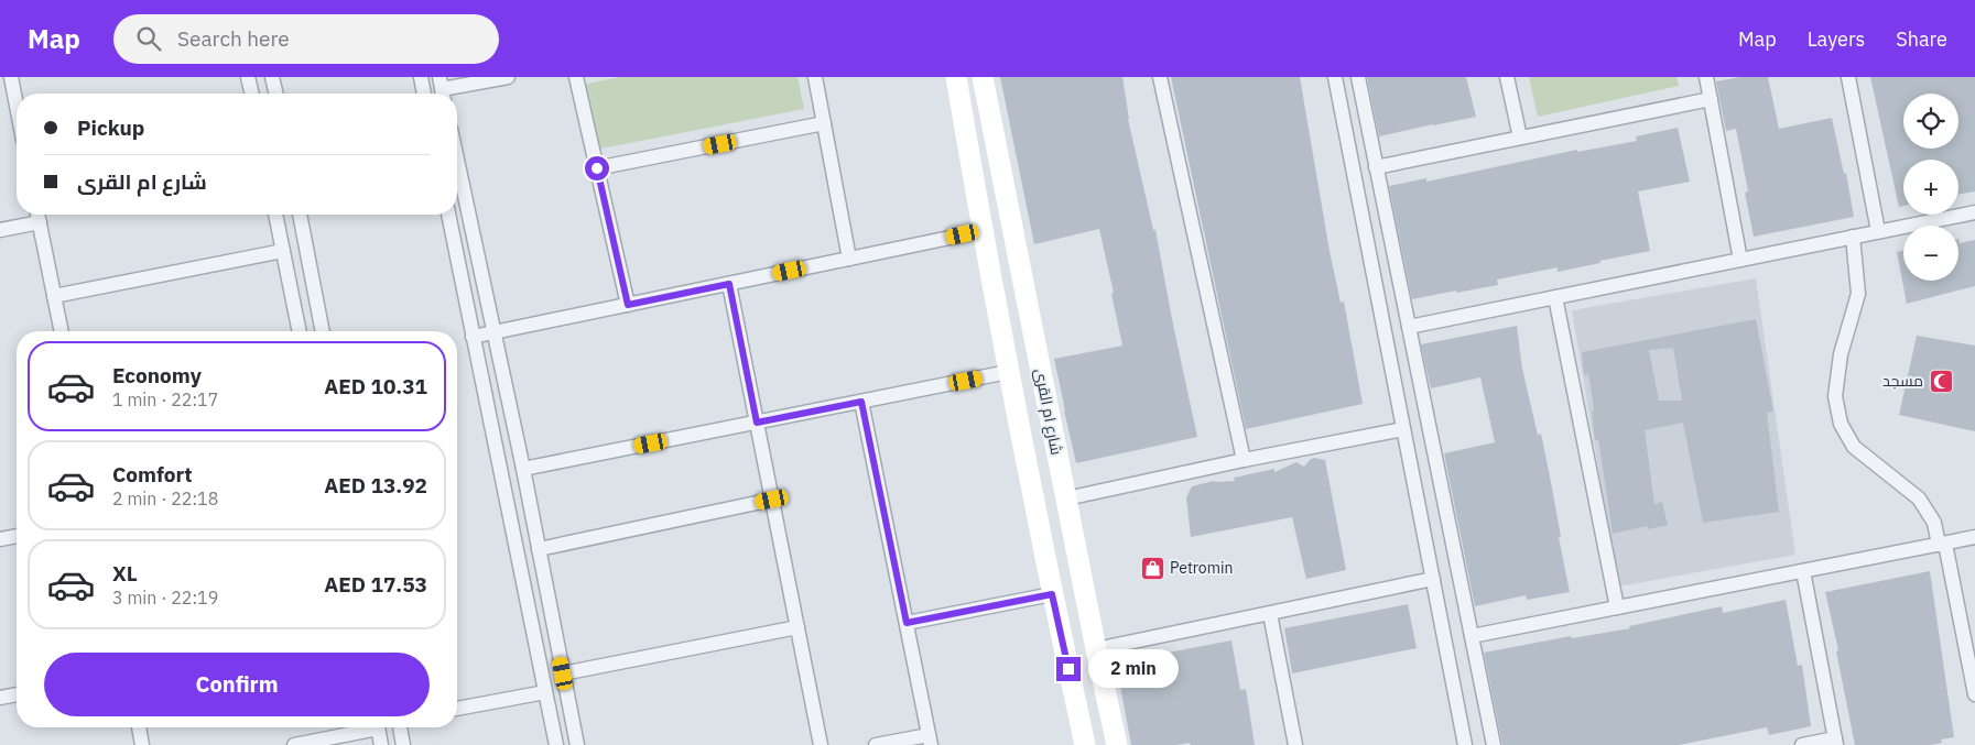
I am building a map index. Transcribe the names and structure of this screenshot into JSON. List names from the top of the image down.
{
  "streets": {
    "main road": ["شارع ام القرى"]
  },
  "places": {
    "mosque": ["مسجد"],
    "shop": ["Petromin"]
  },
  "page": {
    "header": "Map",
    "search": "Search here",
    "nav": ["Map", "Layers", "Share"],
    "map_buttons": ["+", "−"],
    "banner": ["Pickup", "شارع ام القرى"],
    "list": [
      {
        "name": "Economy",
        "note": "1 min · 22:17",
        "value": "AED 10.31"
      },
      {
        "name": "Comfort",
        "note": "2 min · 22:18",
        "value": "AED 13.92"
      },
      {
        "name": "XL",
        "note": "3 min · 22:19",
        "value": "AED 17.53"
      }
    ],
    "buttons": "Confirm",
    "bubble": "2 min"
  }
}
